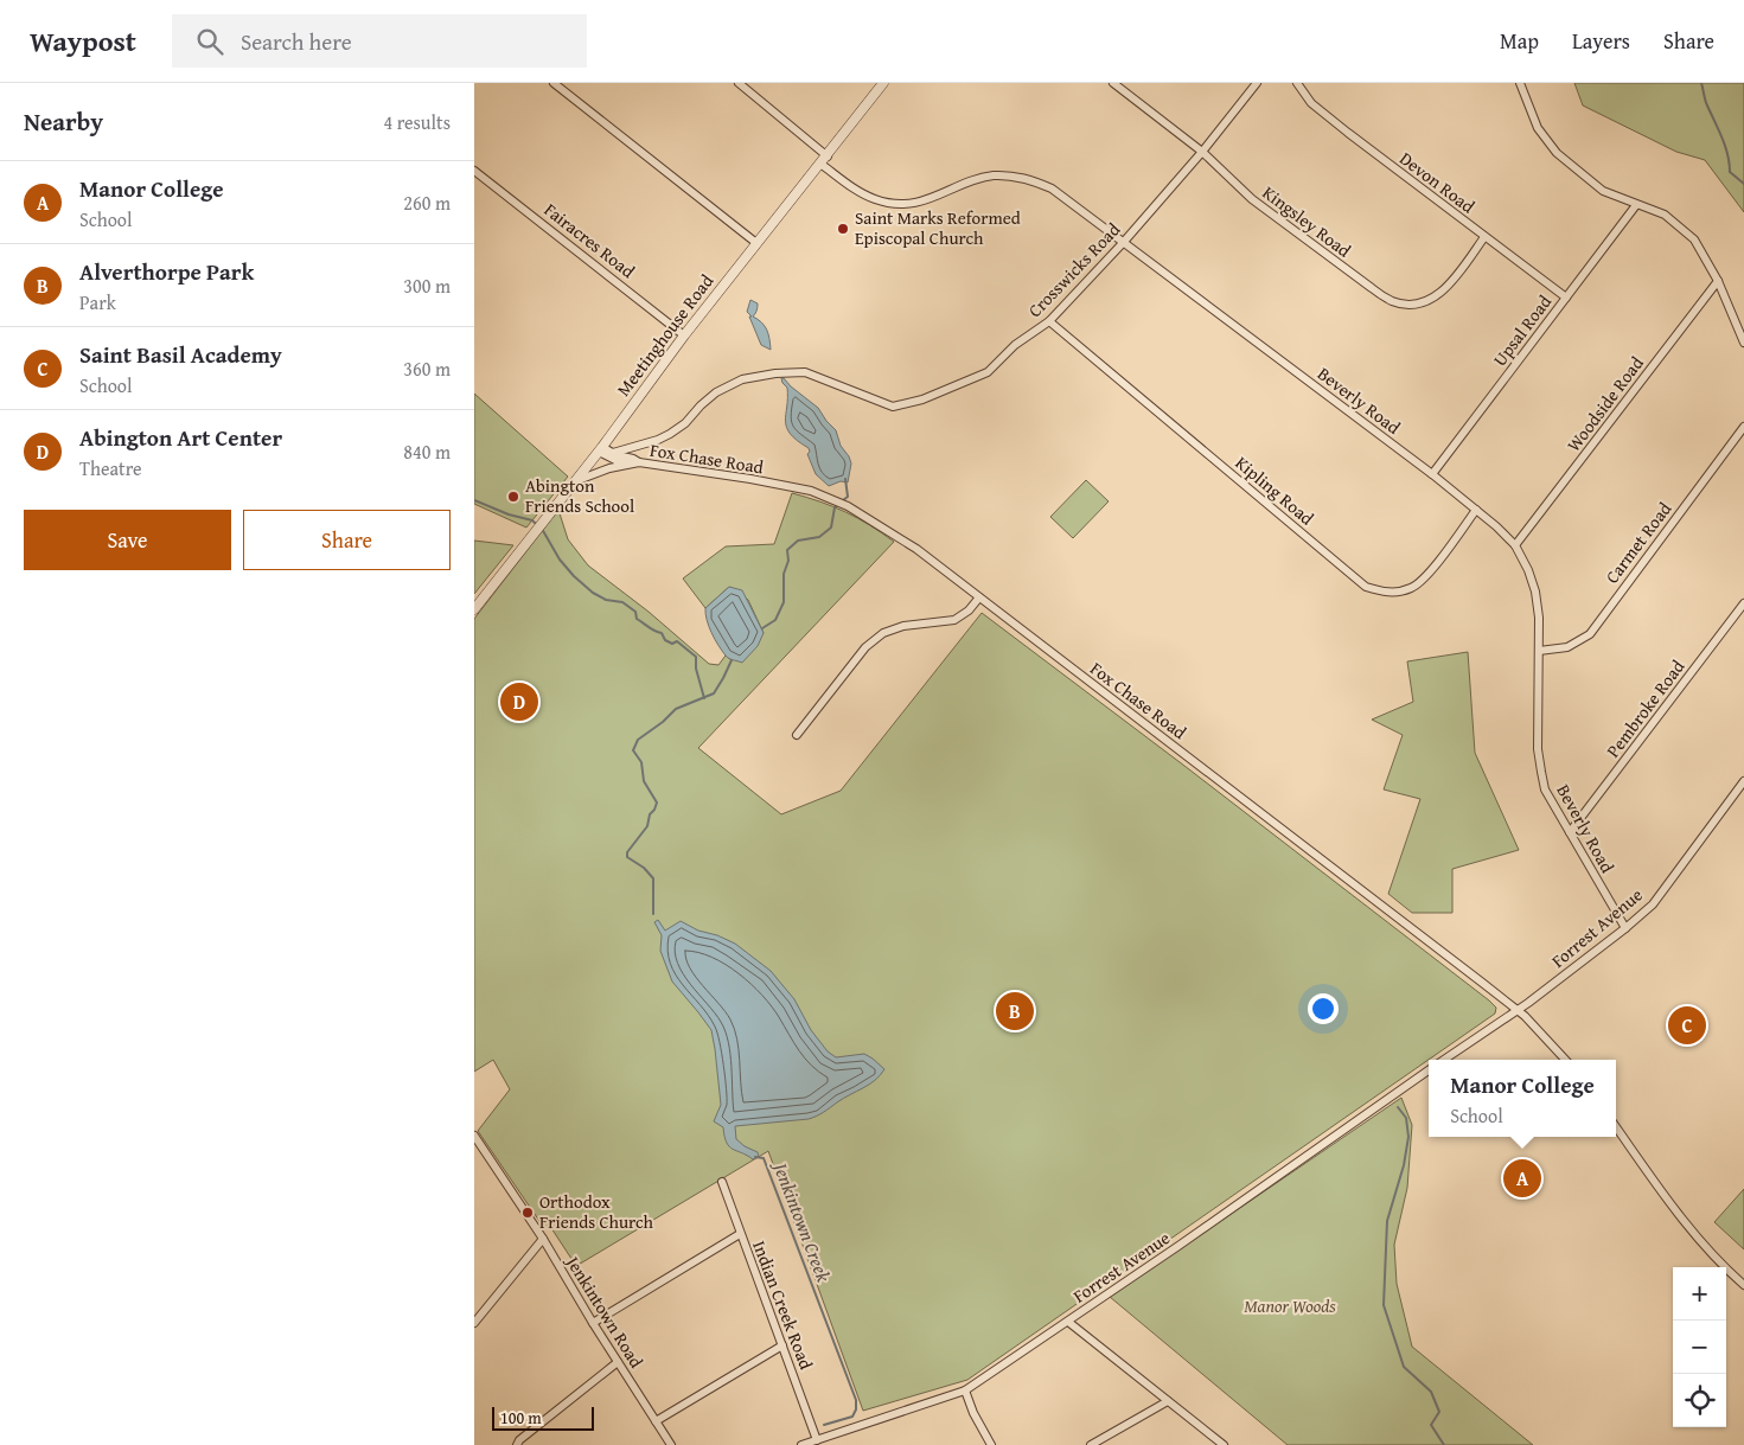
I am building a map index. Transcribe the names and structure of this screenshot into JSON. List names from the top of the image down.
{
  "streets": {
    "street": [
      "Devon Road",
      "Kingsley Road",
      "Fairacres Road",
      "Crosswicks Road",
      "Upsal Road",
      "Meetinghouse Road",
      "Beverly Road",
      "Woodside Road",
      "Fox Chase Road",
      "Kipling Road",
      "Carmet Road",
      "Pembroke Road",
      "Forrest Avenue",
      "Indian Creek Road",
      "Jenkintown Road"
    ]
  },
  "crossings": [
    ["Devon Road", "Kingsley Road"],
    ["Devon Road", "Upsal Road"],
    ["Kingsley Road", "Crosswicks Road"],
    ["Fairacres Road", "Meetinghouse Road"],
    ["Crosswicks Road", "Beverly Road"],
    ["Crosswicks Road", "Fox Chase Road"],
    ["Crosswicks Road", "Kipling Road"],
    ["Upsal Road", "Beverly Road"],
    ["Meetinghouse Road", "Beverly Road"],
    ["Meetinghouse Road", "Fox Chase Road"],
    ["Beverly Road", "Woodside Road"],
    ["Beverly Road", "Kipling Road"],
    ["Beverly Road", "Carmet Road"],
    ["Beverly Road", "Pembroke Road"],
    ["Beverly Road", "Forrest Avenue"],
    ["Fox Chase Road", "Forrest Avenue"],
    ["Forrest Avenue", "Indian Creek Road"]
  ],
  "water": ["Jenkintown Creek"],
  "parks": ["Manor Woods"],
  "places": ["Saint Marks Reformed Episcopal Church", "Abington Friends School", "Orthodox Friends Church"],
  "scale_bar": "100 m",
  "page": {
    "header": "Waypost",
    "search": "Search here",
    "nav": ["Map", "Layers", "Share"],
    "heading": ["Nearby", "4 results"],
    "list": [
      {
        "mark": "A",
        "name": "Manor College",
        "note": "School",
        "value": "260 m"
      },
      {
        "mark": "B",
        "name": "Alverthorpe Park",
        "note": "Park",
        "value": "300 m"
      },
      {
        "mark": "C",
        "name": "Saint Basil Academy",
        "note": "School",
        "value": "360 m"
      },
      {
        "mark": "D",
        "name": "Abington Art Center",
        "note": "Theatre",
        "value": "840 m"
      }
    ],
    "buttons": ["Save", "Share"],
    "pins": [
      "D",
      "B",
      "C",
      "A"
    ],
    "popup": ["Manor College", "School"],
    "map_buttons": ["+", "−"],
    "scale": "100 m"
  }
}
